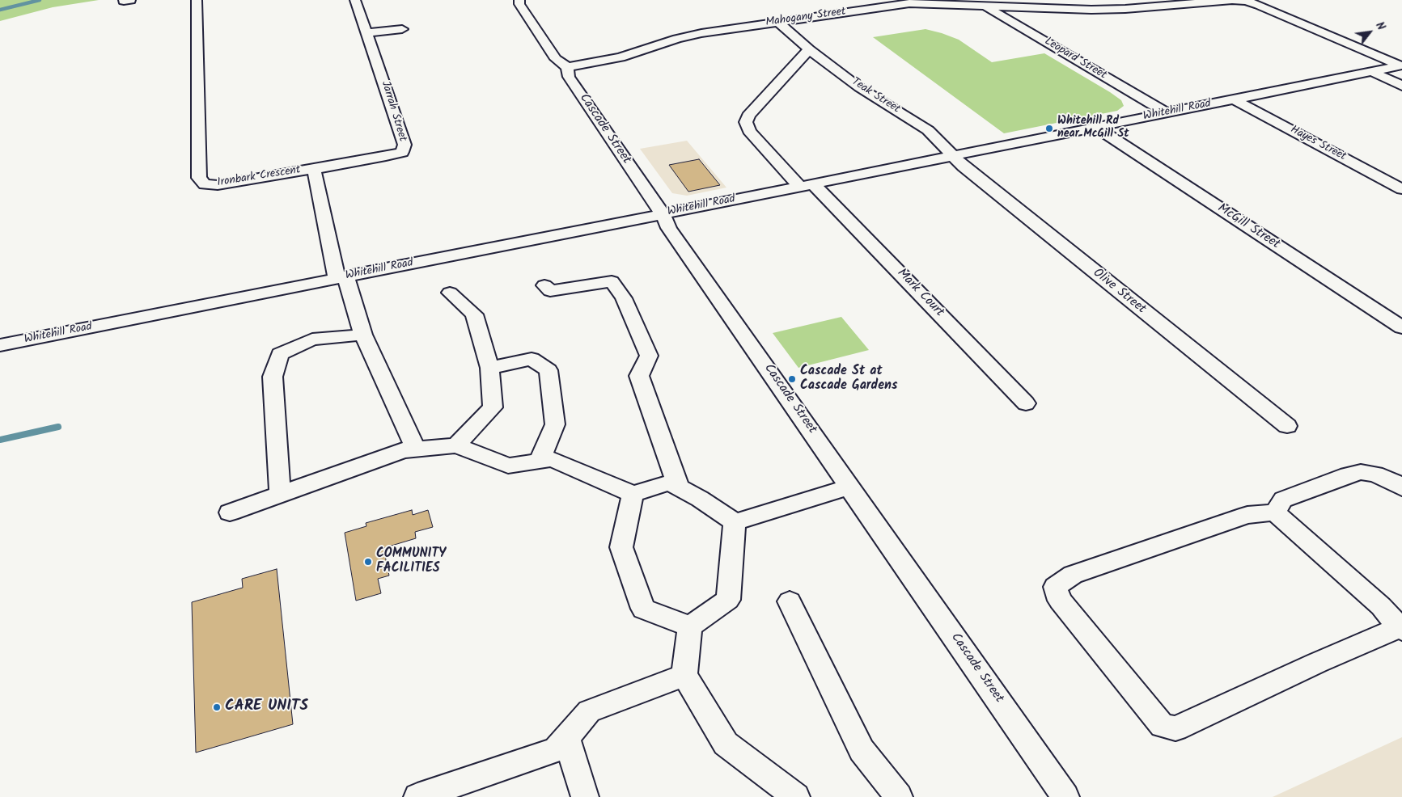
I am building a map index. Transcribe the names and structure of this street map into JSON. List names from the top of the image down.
{
  "streets": {
    "street": [
      "Mahogany Street",
      "Leopard Street",
      "Teak Street",
      "Whitehill Road",
      "Jarrah Street",
      "Cascade Street",
      "Hayes Street",
      "Ironbark Crescent",
      "McGill Street",
      "Olive Street",
      "Mark Court"
    ]
  },
  "crossings": [
    ["Mahogany Street", "Leopard Street"],
    ["Mahogany Street", "Teak Street"],
    ["Mahogany Street", "Whitehill Road"],
    ["Mahogany Street", "Cascade Street"],
    ["Leopard Street", "Whitehill Road"],
    ["Teak Street", "Whitehill Road"],
    ["Teak Street", "Olive Street"],
    ["Teak Street", "Mark Court"],
    ["Whitehill Road", "Cascade Street"],
    ["Whitehill Road", "Hayes Street"],
    ["Whitehill Road", "Ironbark Crescent"],
    ["Whitehill Road", "McGill Street"],
    ["Whitehill Road", "Olive Street"],
    ["Whitehill Road", "Mark Court"],
    ["Jarrah Street", "Ironbark Crescent"]
  ],
  "places": [
    "Whitehill Rd near McGill St",
    "Cascade St at Cascade Gardens",
    "COMMUNITY FACILITIES",
    "CARE UNITS"
  ],
  "north": "top right"
}
